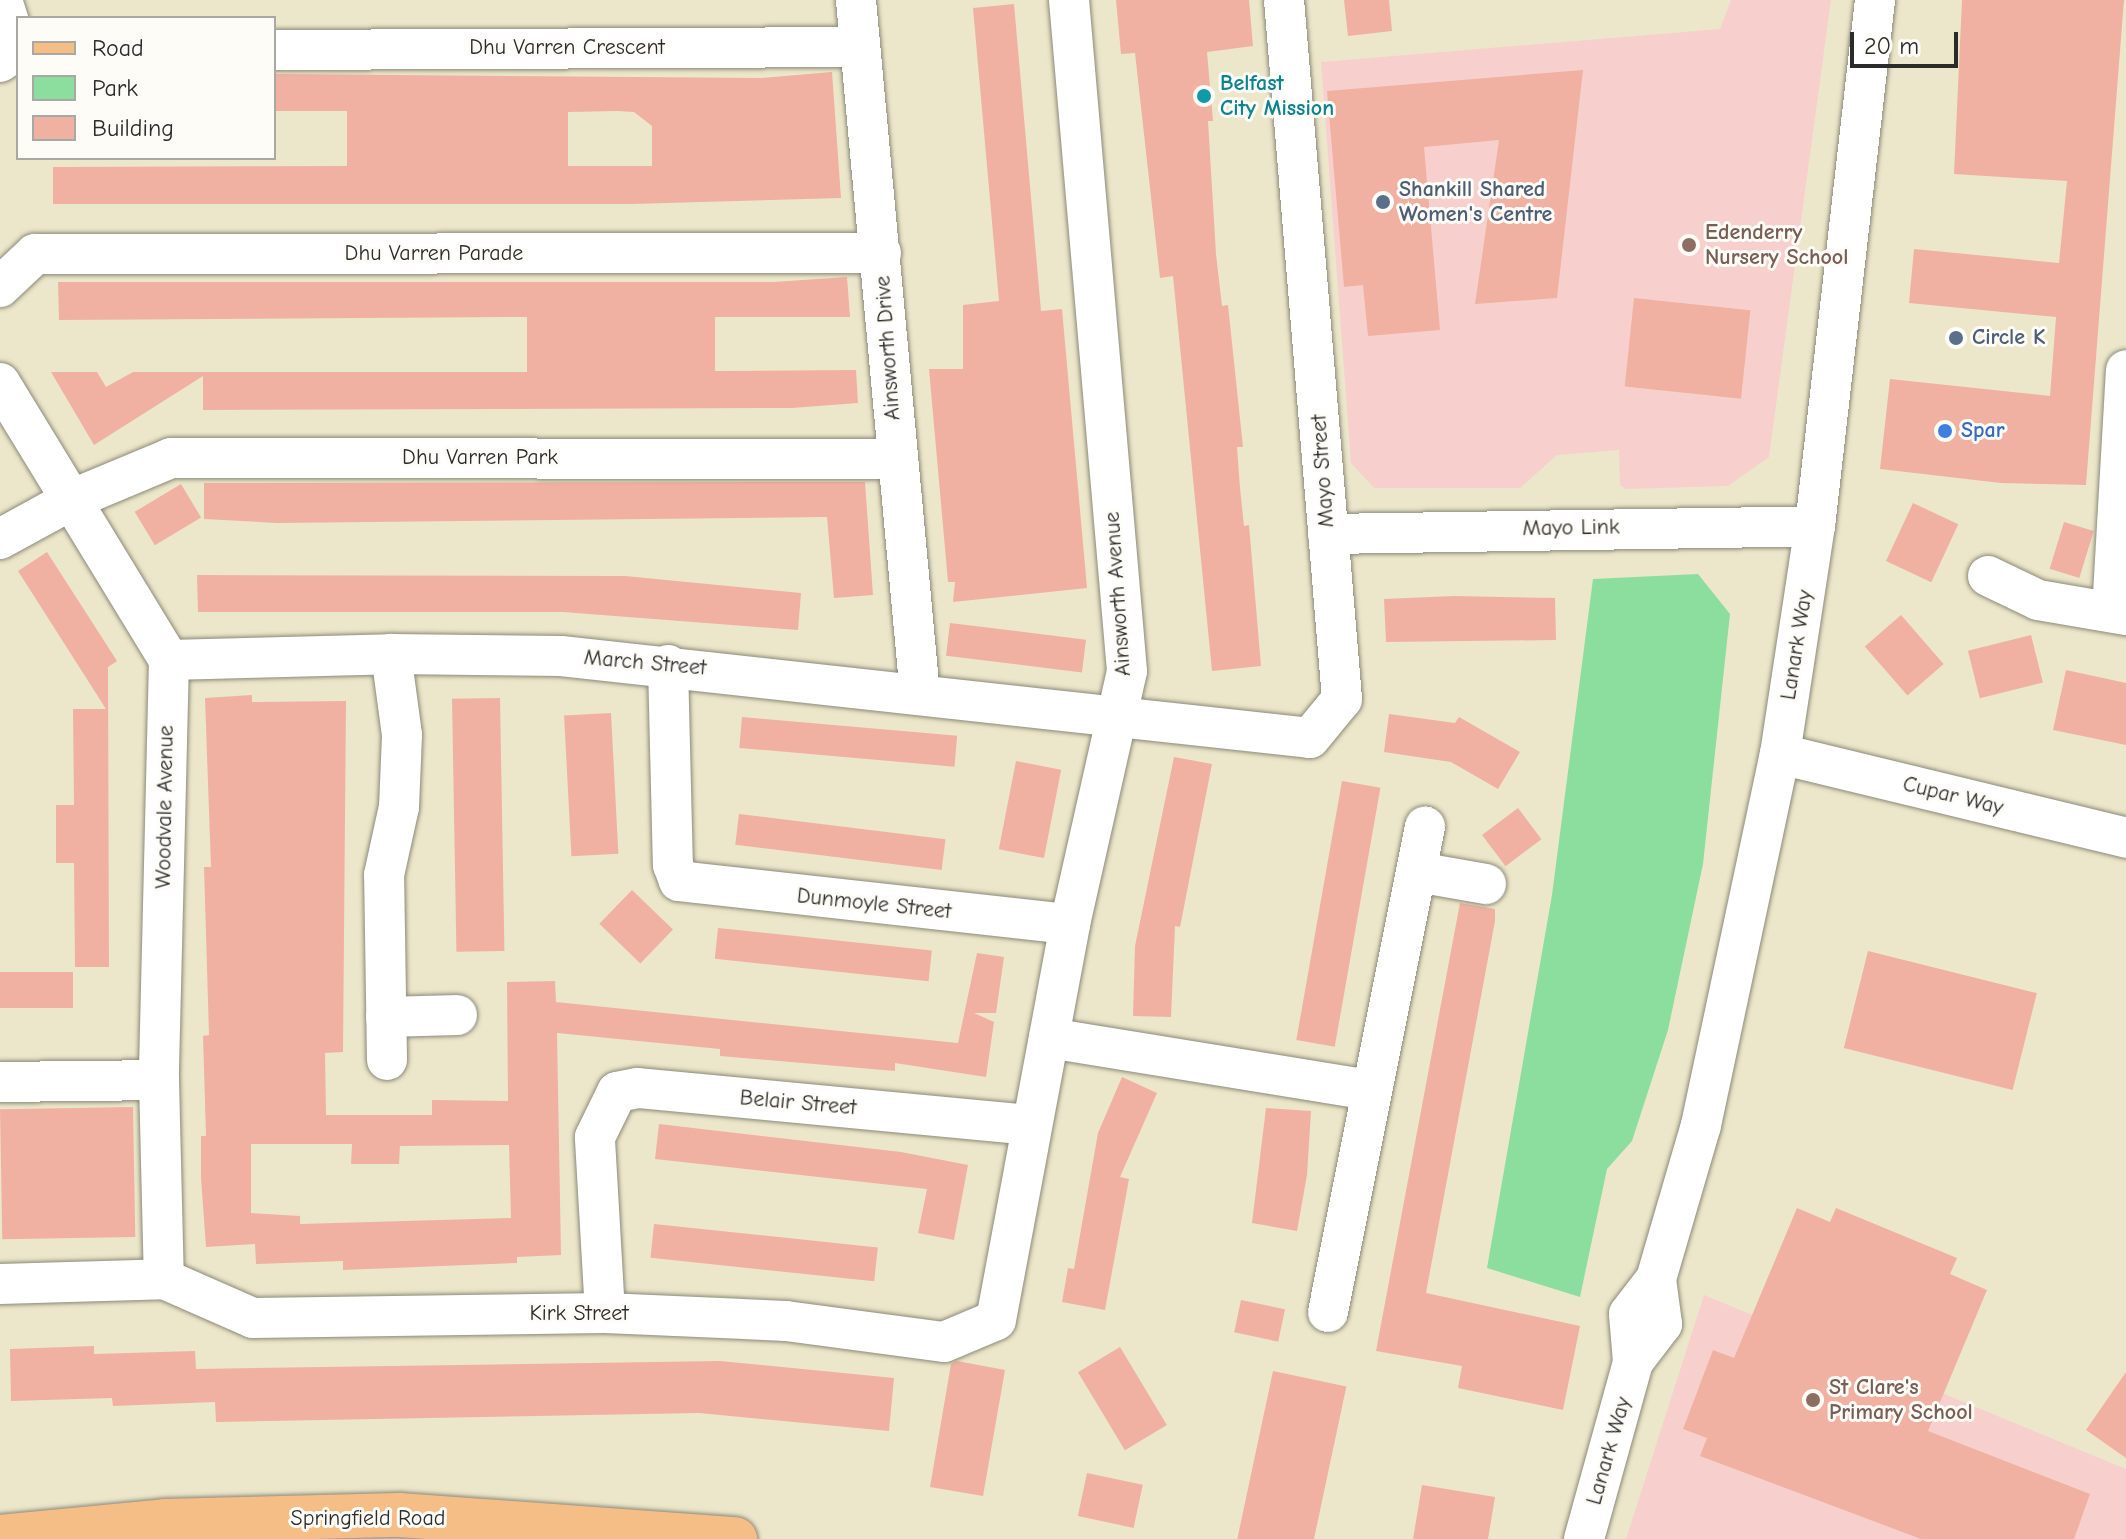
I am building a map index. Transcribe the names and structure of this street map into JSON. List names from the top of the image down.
{
  "streets": {
    "main road": ["Springfield Road"],
    "street": [
      "Dhu Varren Crescent",
      "Dhu Varren Parade",
      "Ainsworth Drive",
      "Dhu Varren Park",
      "Mayo Street",
      "Mayo Link",
      "Ainsworth Avenue",
      "Lanark Way",
      "March Street",
      "Cupar Way",
      "Woodvale Avenue",
      "Dunmoyle Street",
      "Belair Street",
      "Kirk Street"
    ]
  },
  "crossings": [
    ["Dhu Varren Crescent", "Ainsworth Drive"],
    ["Dhu Varren Parade", "Ainsworth Drive"],
    ["Ainsworth Drive", "Dhu Varren Park"],
    ["Ainsworth Drive", "March Street"],
    ["Mayo Street", "Mayo Link"],
    ["Mayo Street", "Ainsworth Avenue"],
    ["Mayo Street", "March Street"],
    ["Mayo Link", "Lanark Way"],
    ["Ainsworth Avenue", "March Street"],
    ["Ainsworth Avenue", "Dunmoyle Street"],
    ["Ainsworth Avenue", "Belair Street"],
    ["Ainsworth Avenue", "Kirk Street"],
    ["Lanark Way", "Cupar Way"],
    ["March Street", "Woodvale Avenue"],
    ["March Street", "Dunmoyle Street"],
    ["Woodvale Avenue", "Kirk Street"],
    ["Belair Street", "Kirk Street"]
  ],
  "places": [
    "Belfast City Mission",
    "Shankill Shared Women's Centre",
    "Edenderry Nursery School",
    "Circle K",
    "Spar",
    "St Clare's Primary School"
  ],
  "legend": ["Road", "Park", "Building"],
  "scale_bar": "20 m"
}
